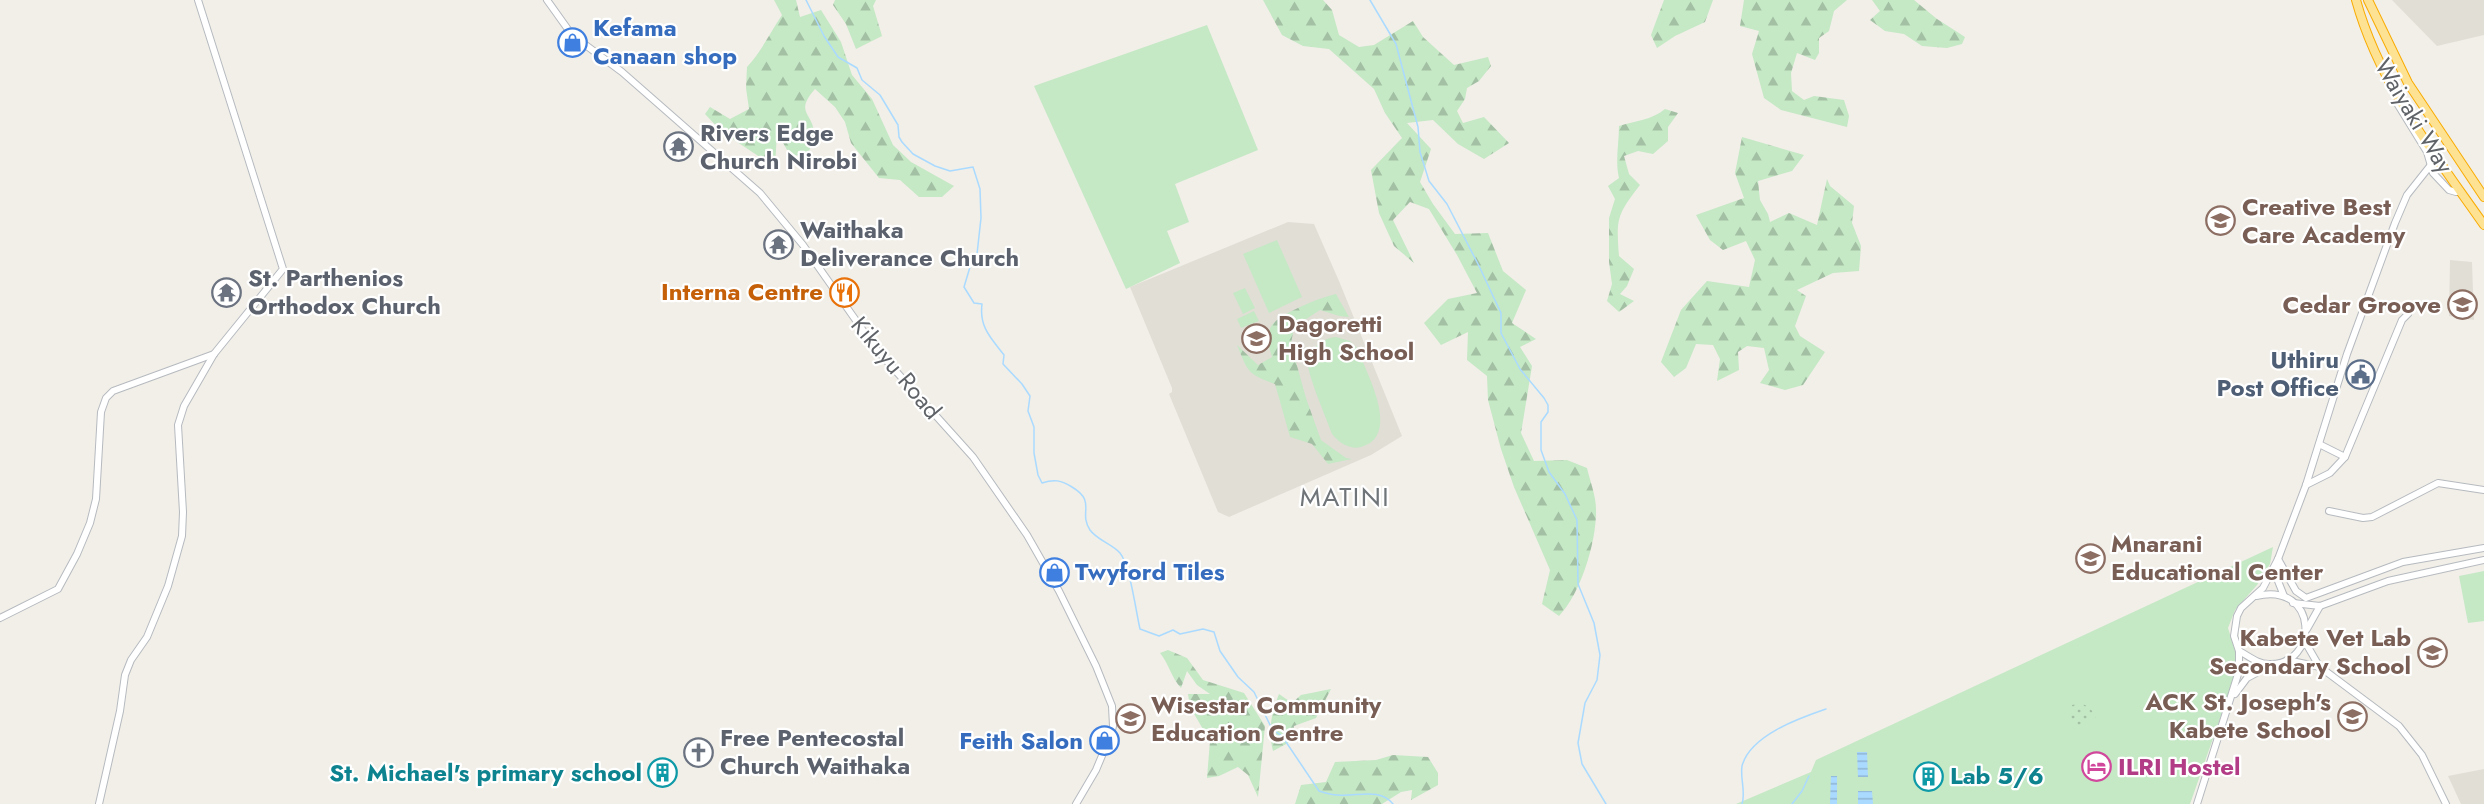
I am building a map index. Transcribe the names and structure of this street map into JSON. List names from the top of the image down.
{
  "streets": {
    "highway": ["Waiyaki Way"],
    "main road": ["Kikuyu Road"]
  },
  "districts": ["MATINI"],
  "places": {
    "shop": ["Kefama Canaan shop", "Twyford Tiles", "Feith Salon"],
    "temple": ["Rivers Edge Church Nirobi", "Waithaka Deliverance Church", "St. Parthenios Orthodox Church"],
    "school or university": [
      "Creative Best Care Academy",
      "Cedar Groove",
      "Dagoretti High School",
      "Mnarani Educational Center",
      "Kabete Vet Lab Secondary School",
      "ACK St. Joseph's Kabete School",
      "Wisestar Community Education Centre"
    ],
    "restaurant": ["Interna Centre"],
    "public building": ["Uthiru Post Office"],
    "church": ["Free Pentecostal Church Waithaka"],
    "hotel": ["ILRI Hostel"],
    "building": ["St. Michael's primary school", "Lab 5/6"]
  }
}
